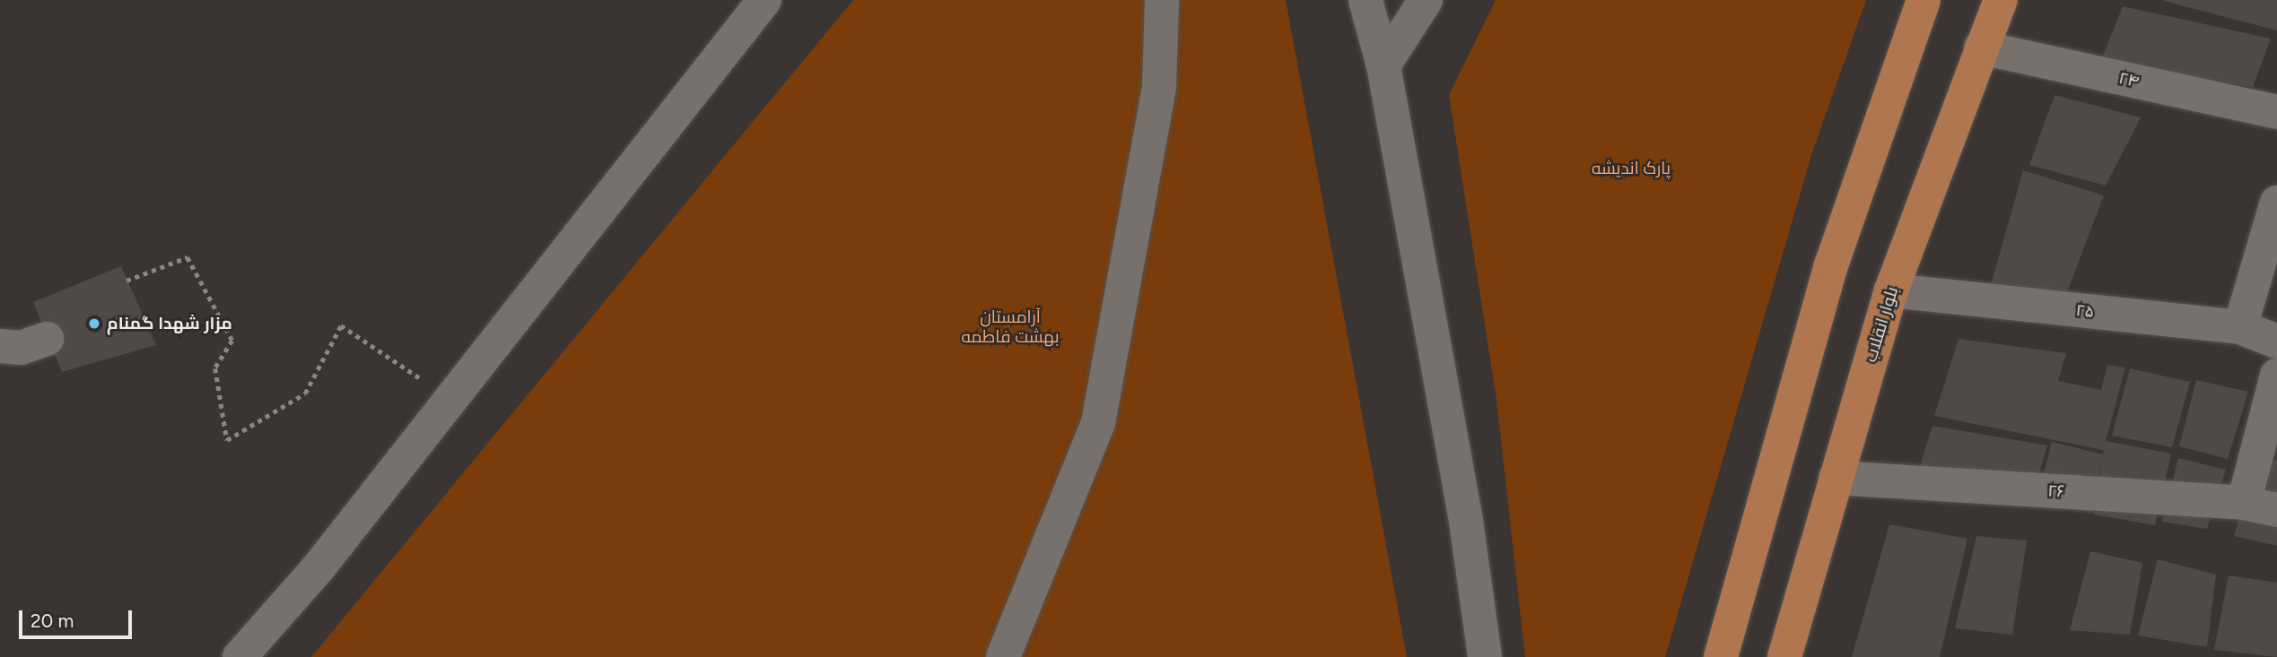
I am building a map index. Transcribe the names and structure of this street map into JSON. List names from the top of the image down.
{
  "streets": {
    "main road": ["بلوار انقلاب"],
    "street": ["۲۴", "۲۵", "۲۶"]
  },
  "crossings": [
    ["۲۴", "بلوار انقلاب"],
    ["۲۵", "بلوار انقلاب"],
    ["بلوار انقلاب", "۲۶"]
  ],
  "parks": ["پارک اندیشه", "آرامستان بهشت فاطمه"],
  "places": ["مزار شهدا گمنام"],
  "scale_bar": "20 m"
}
